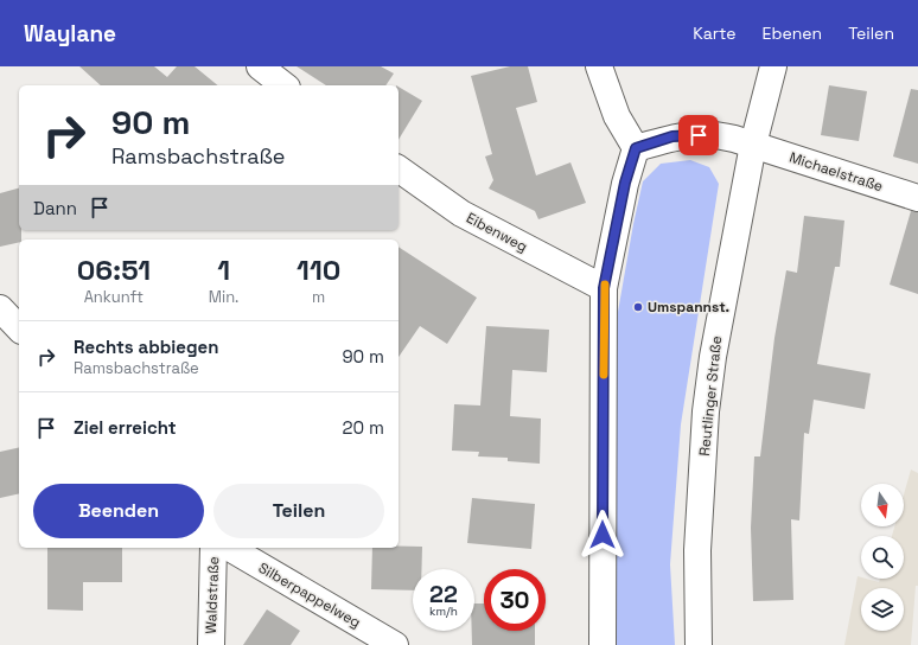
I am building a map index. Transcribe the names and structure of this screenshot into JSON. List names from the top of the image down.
{
  "streets": {
    "street": [
      "Michaelstraße",
      "Eibenweg",
      "Reutlinger Straße",
      "Waldstraße",
      "Silberpappelweg"
    ]
  },
  "crossings": [
    ["Michaelstraße", "Reutlinger Straße"]
  ],
  "places": ["Umspannst."],
  "north": "bottom",
  "page": {
    "header": "Waylane",
    "nav": ["Karte", "Ebenen", "Teilen"],
    "turn": ["90 m", "Ramsbachstraße"],
    "then": "Dann",
    "eta": [
      "06:51",
      "Ankunft",
      "1",
      "Min.",
      "110",
      "m"
    ],
    "list": [
      {
        "name": "Rechts abbiegen",
        "note": "Ramsbachstraße",
        "value": "90 m"
      },
      {
        "name": "Ziel erreicht",
        "value": "20 m"
      }
    ],
    "buttons": ["Beenden", "Teilen"],
    "speed": "22 km/h",
    "limit": "30"
  }
}
